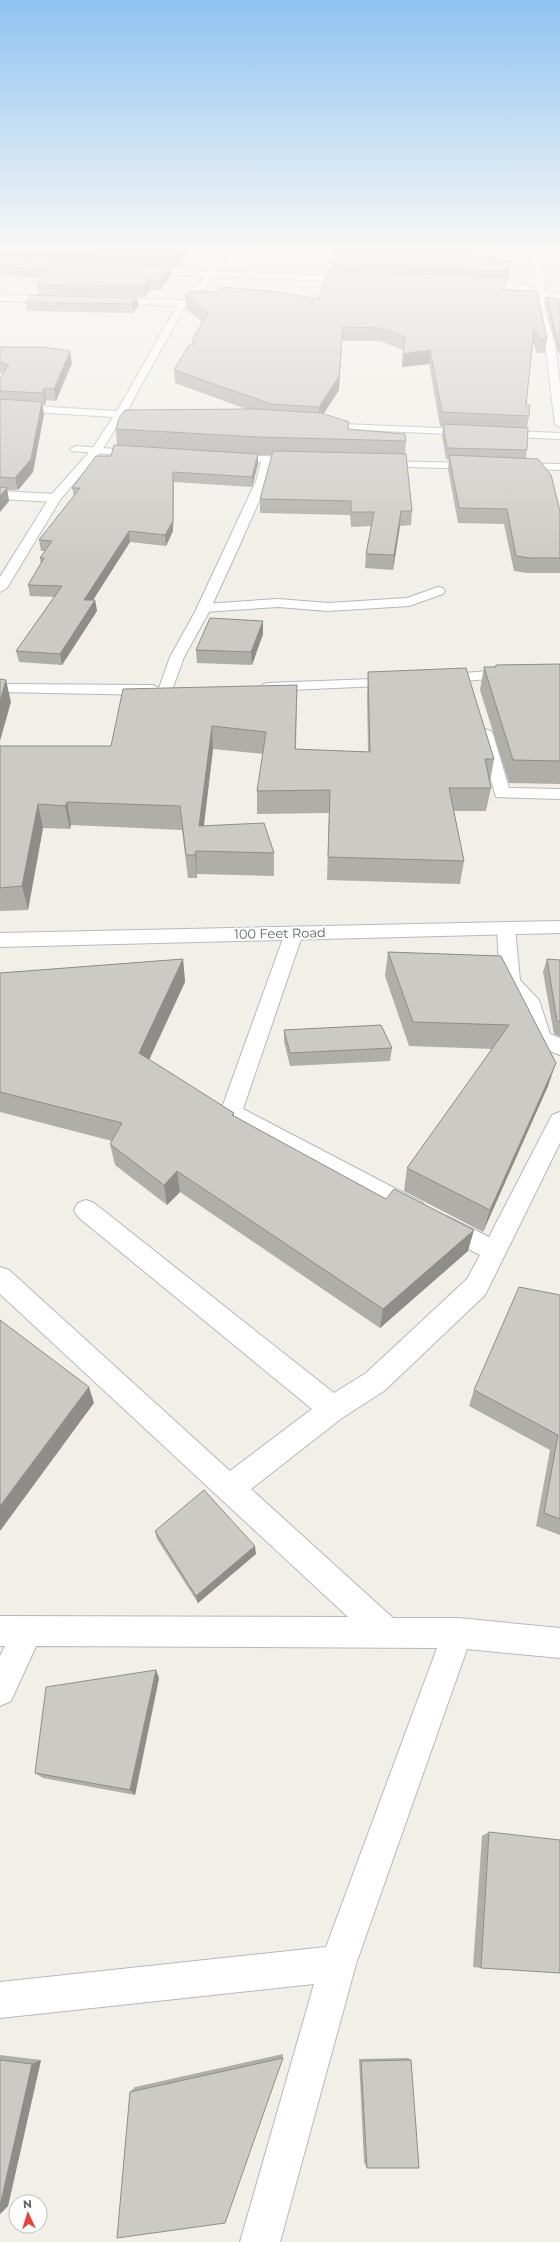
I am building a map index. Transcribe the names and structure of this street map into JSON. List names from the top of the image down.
{
  "streets": {
    "street": ["100 Feet Road"]
  },
  "north": "top"
}
